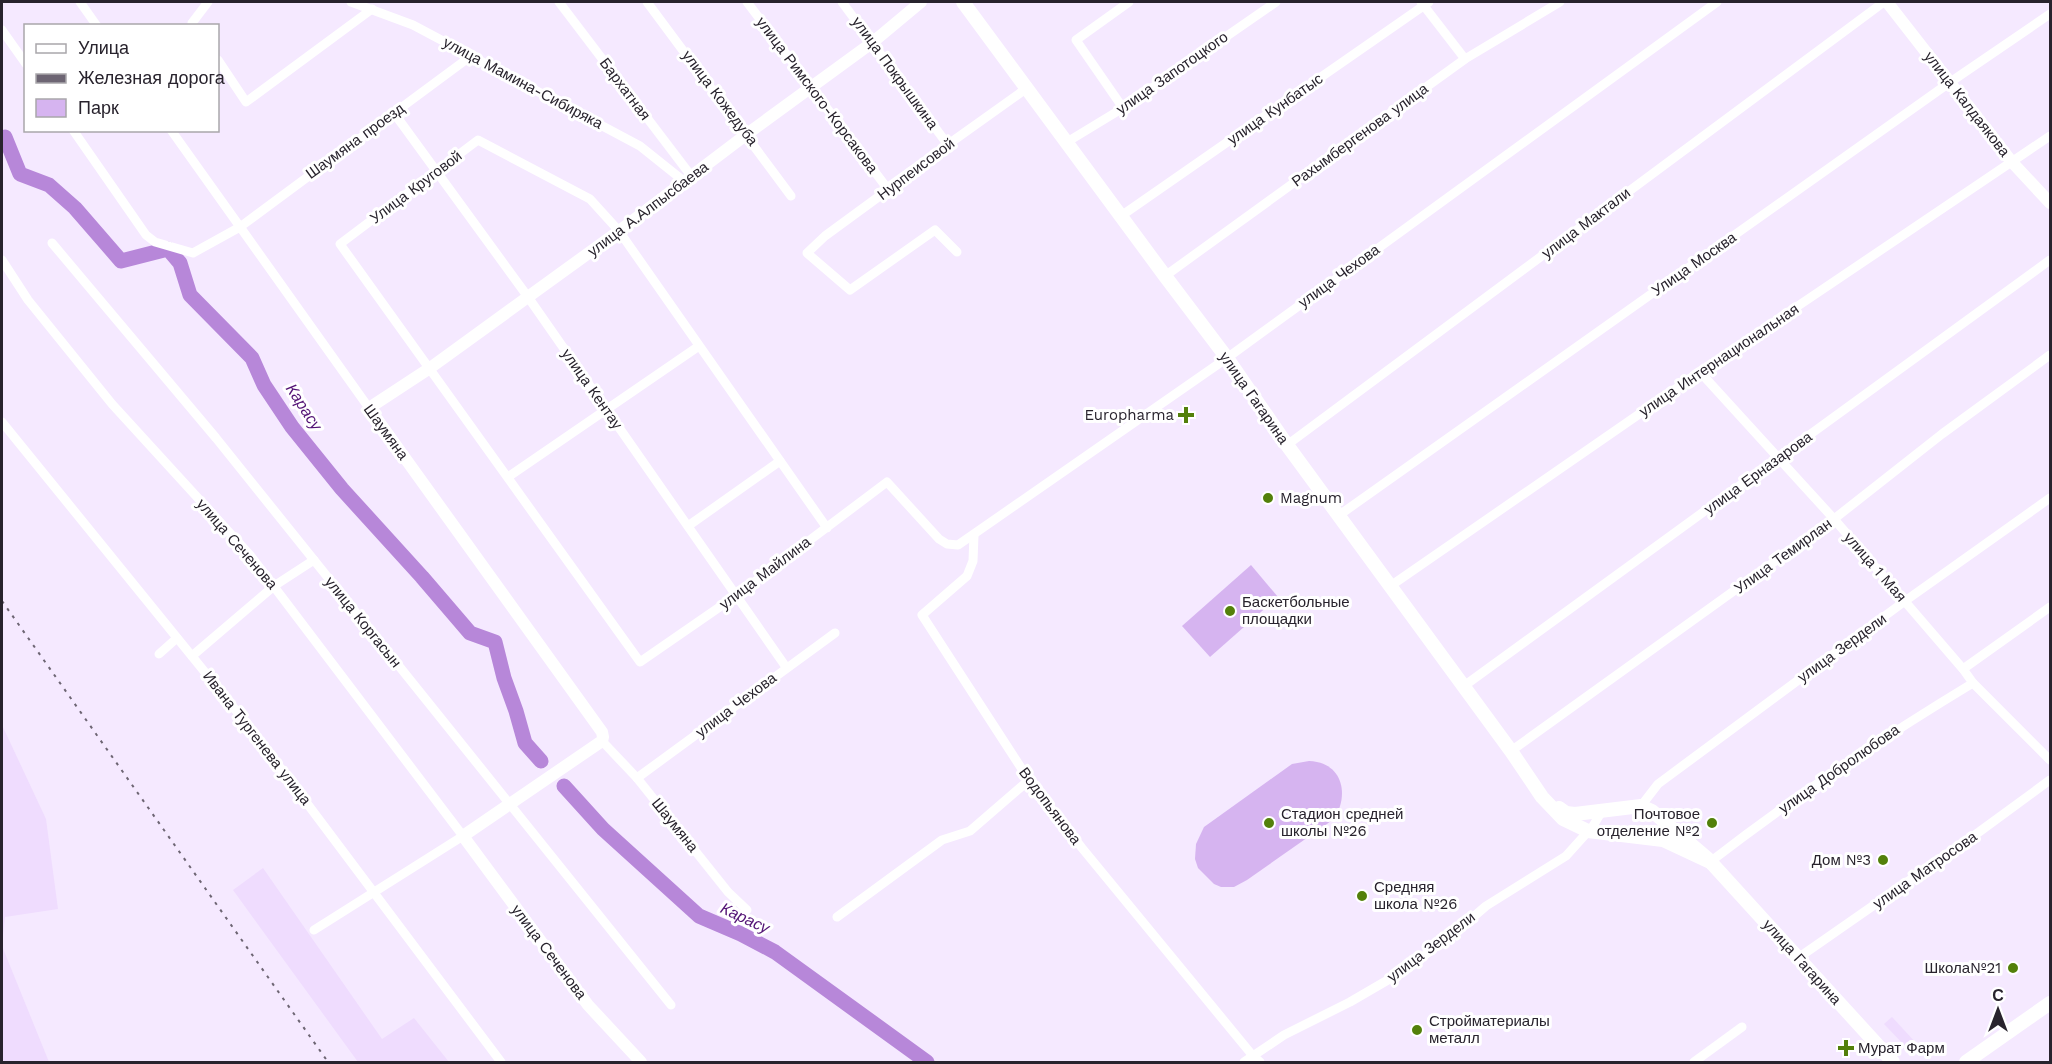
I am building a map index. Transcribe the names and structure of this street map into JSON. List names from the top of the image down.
{
  "streets": {
    "main road": ["улица Гагарина"],
    "street": [
      "улица Покрышкина",
      "улица Запотоцкого",
      "улица Мамина-Сибиряка",
      "Бархатная",
      "улица Римского-Корсакова",
      "улица Кожедуба",
      "улица Калдаякова",
      "улица Кунбатыс",
      "Рахымбергенова улица",
      "Шаумяна проезд",
      "Нурпеисовой",
      "Улица Круговой",
      "улица А.Алпысбаева",
      "улица Мактали",
      "Улица Москва",
      "улица Чехова",
      "улица Интернациональная",
      "улица Кентау",
      "Шаумяна",
      "улица Ерназарова",
      "улица Сеченова",
      "Улица Темирлан",
      "улица 1 Мая",
      "улица Майлина",
      "улица Коргасын",
      "улица Зердели",
      "Ивана Тургенева улица",
      "улица Добролюбова",
      "Водопьянова",
      "улица Матросова"
    ]
  },
  "crossings": [
    ["улица Покрышкина", "Нурпеисовой"],
    ["улица Покрышкина", "улица А.Алпысбаева"],
    ["улица Запотоцкого", "улица Гагарина"],
    ["улица Мамина-Сибиряка", "Бархатная"],
    ["улица Мамина-Сибиряка", "Шаумяна проезд"],
    ["улица Мамина-Сибиряка", "улица А.Алпысбаева"],
    ["Бархатная", "улица А.Алпысбаева"],
    ["улица Римского-Корсакова", "Нурпеисовой"],
    ["улица Римского-Корсакова", "улица А.Алпысбаева"],
    ["улица Кожедуба", "улица А.Алпысбаева"],
    ["улица Калдаякова", "улица Мактали"],
    ["улица Калдаякова", "Улица Москва"],
    ["улица Калдаякова", "улица Интернациональная"],
    ["улица Кунбатыс", "улица Гагарина"],
    ["Рахымбергенова улица", "улица Гагарина"],
    ["Шаумяна проезд", "улица Кентау"],
    ["Шаумяна проезд", "Шаумяна"],
    ["Нурпеисовой", "улица Гагарина"],
    ["Улица Круговой", "улица А.Алпысбаева"],
    ["Улица Круговой", "улица Кентау"],
    ["Улица Круговой", "улица Майлина"],
    ["улица А.Алпысбаева", "улица Кентау"],
    ["улица А.Алпысбаева", "Шаумяна"],
    ["улица Мактали", "улица Гагарина"],
    ["Улица Москва", "улица Гагарина"],
    ["улица Чехова", "улица Кентау"],
    ["улица Чехова", "улица Гагарина"],
    ["улица Чехова", "Шаумяна"],
    ["улица Чехова", "улица Майлина"],
    ["улица Чехова", "Водопьянова"],
    ["улица Интернациональная", "улица Гагарина"],
    ["улица Интернациональная", "улица 1 Мая"],
    ["улица Кентау", "улица Майлина"],
    ["улица Гагарина", "улица Ерназарова"],
    ["улица Гагарина", "Улица Темирлан"],
    ["улица Гагарина", "улица Зердели"],
    ["улица Гагарина", "улица Добролюбова"],
    ["улица Гагарина", "улица Матросова"],
    ["улица Ерназарова", "улица 1 Мая"],
    ["Улица Темирлан", "улица 1 Мая"],
    ["улица 1 Мая", "улица Зердели"],
    ["улица 1 Мая", "улица Добролюбова"],
    ["улица Зердели", "Водопьянова"]
  ],
  "water": ["Карасу"],
  "places": {
    "health": ["Europharma", "Мурат Фарм"],
    "other": [
      "Magnum",
      "Баскетбольные площадки",
      "Стадион средней школы №26",
      "Почтовое отделение №2",
      "Дом №3",
      "Средняя школа №26",
      "Школа№21",
      "Стройматериалы металл"
    ]
  },
  "legend": ["Улица", "Железная дорога", "Парк"],
  "north": "top"
}
